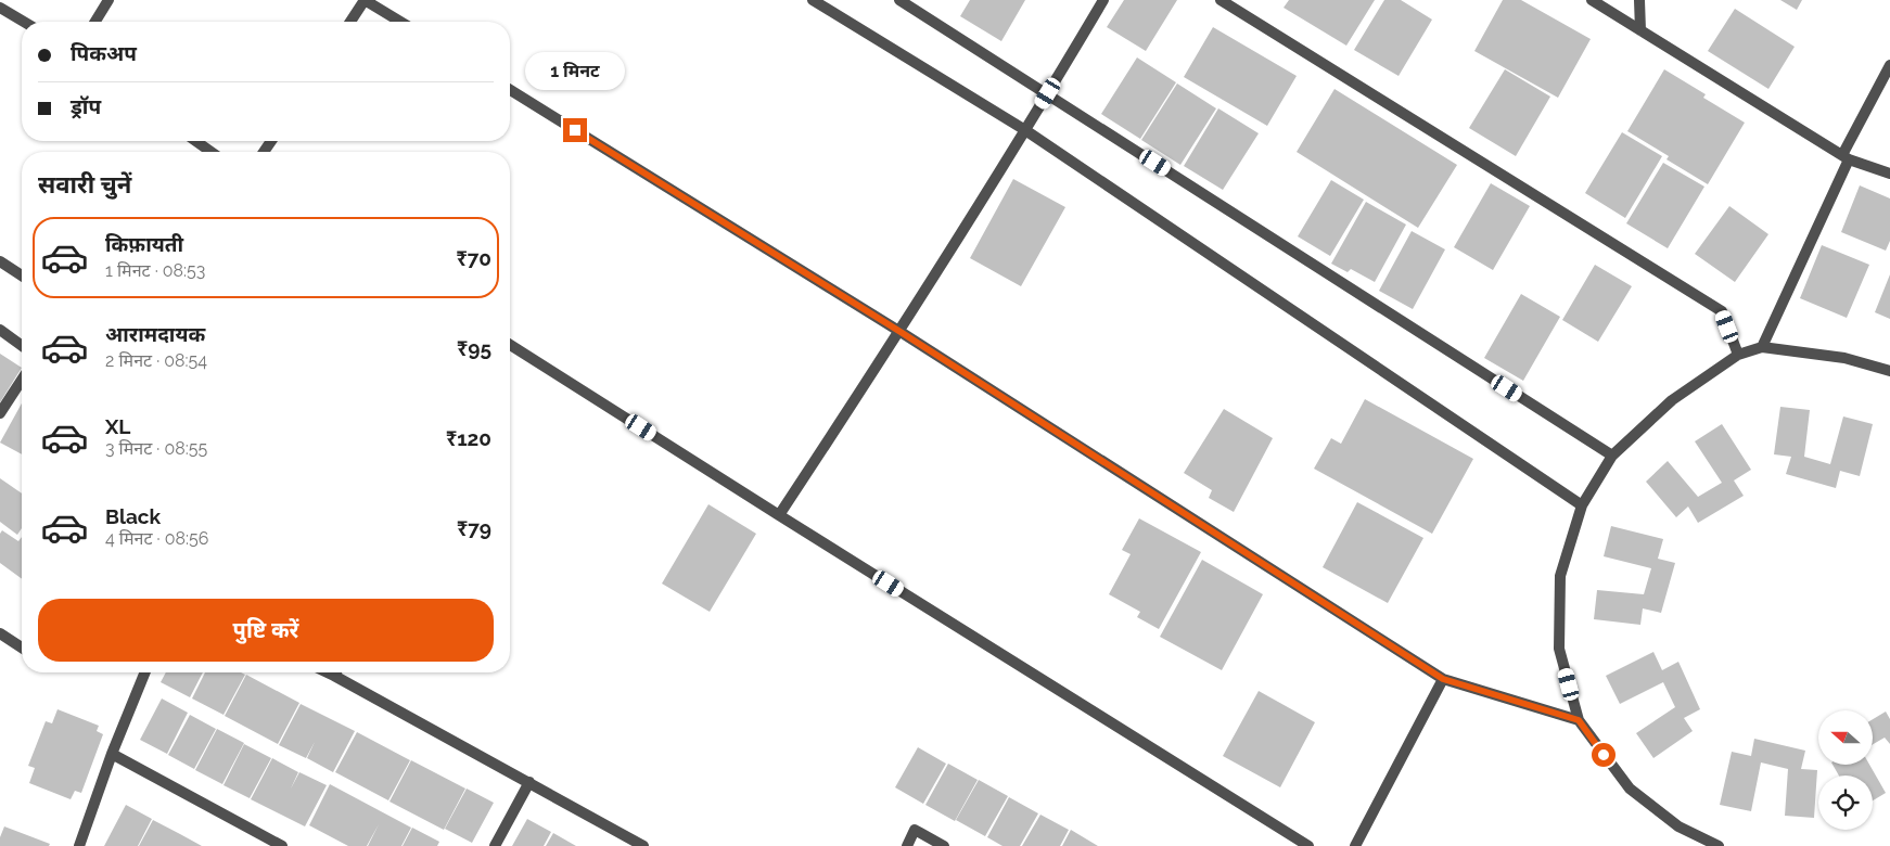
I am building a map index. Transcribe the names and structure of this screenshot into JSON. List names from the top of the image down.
{
  "north": "left",
  "page": {
    "banner": ["पिकअप", "ड्रॉप"],
    "bubble": "1 मिनट",
    "heading": "सवारी चुनें",
    "list": [
      {
        "name": "किफ़ायती",
        "note": "1 मिनट · 08:53",
        "value": "₹70"
      },
      {
        "name": "आरामदायक",
        "note": "2 मिनट · 08:54",
        "value": "₹95"
      },
      {
        "name": "XL",
        "note": "3 मिनट · 08:55",
        "value": "₹120"
      },
      {
        "name": "Black",
        "note": "4 मिनट · 08:56",
        "value": "₹79"
      }
    ],
    "buttons": "पुष्टि करें"
  }
}
